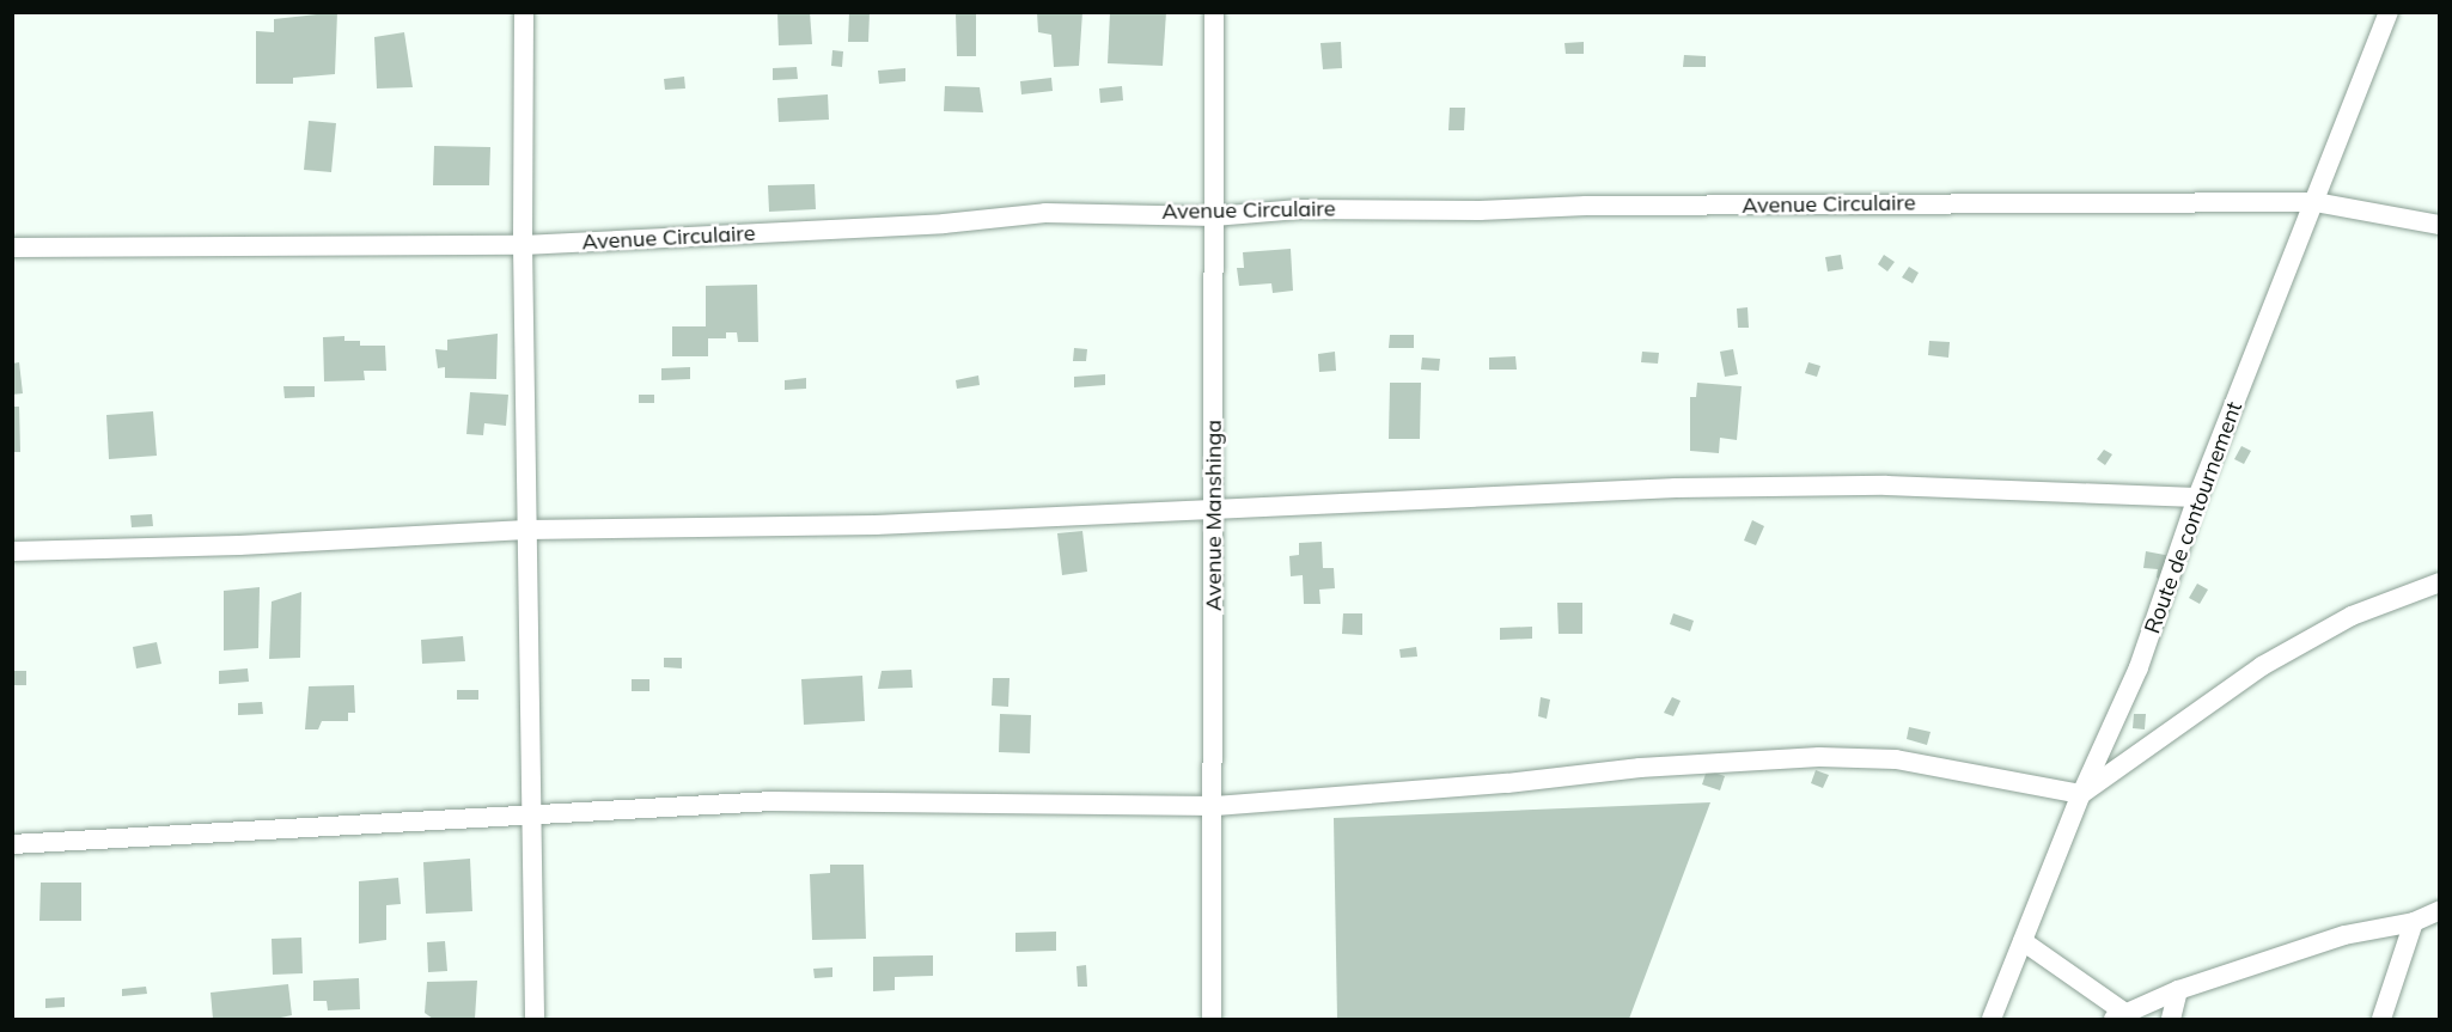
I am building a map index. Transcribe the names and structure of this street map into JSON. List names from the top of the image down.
{
  "streets": {
    "street": ["Avenue Circulaire", "Avenue Manshinga", "Route de contournement"]
  },
  "crossings": [
    ["Avenue Circulaire", "Avenue Manshinga"],
    ["Avenue Circulaire", "Route de contournement"]
  ]
}
